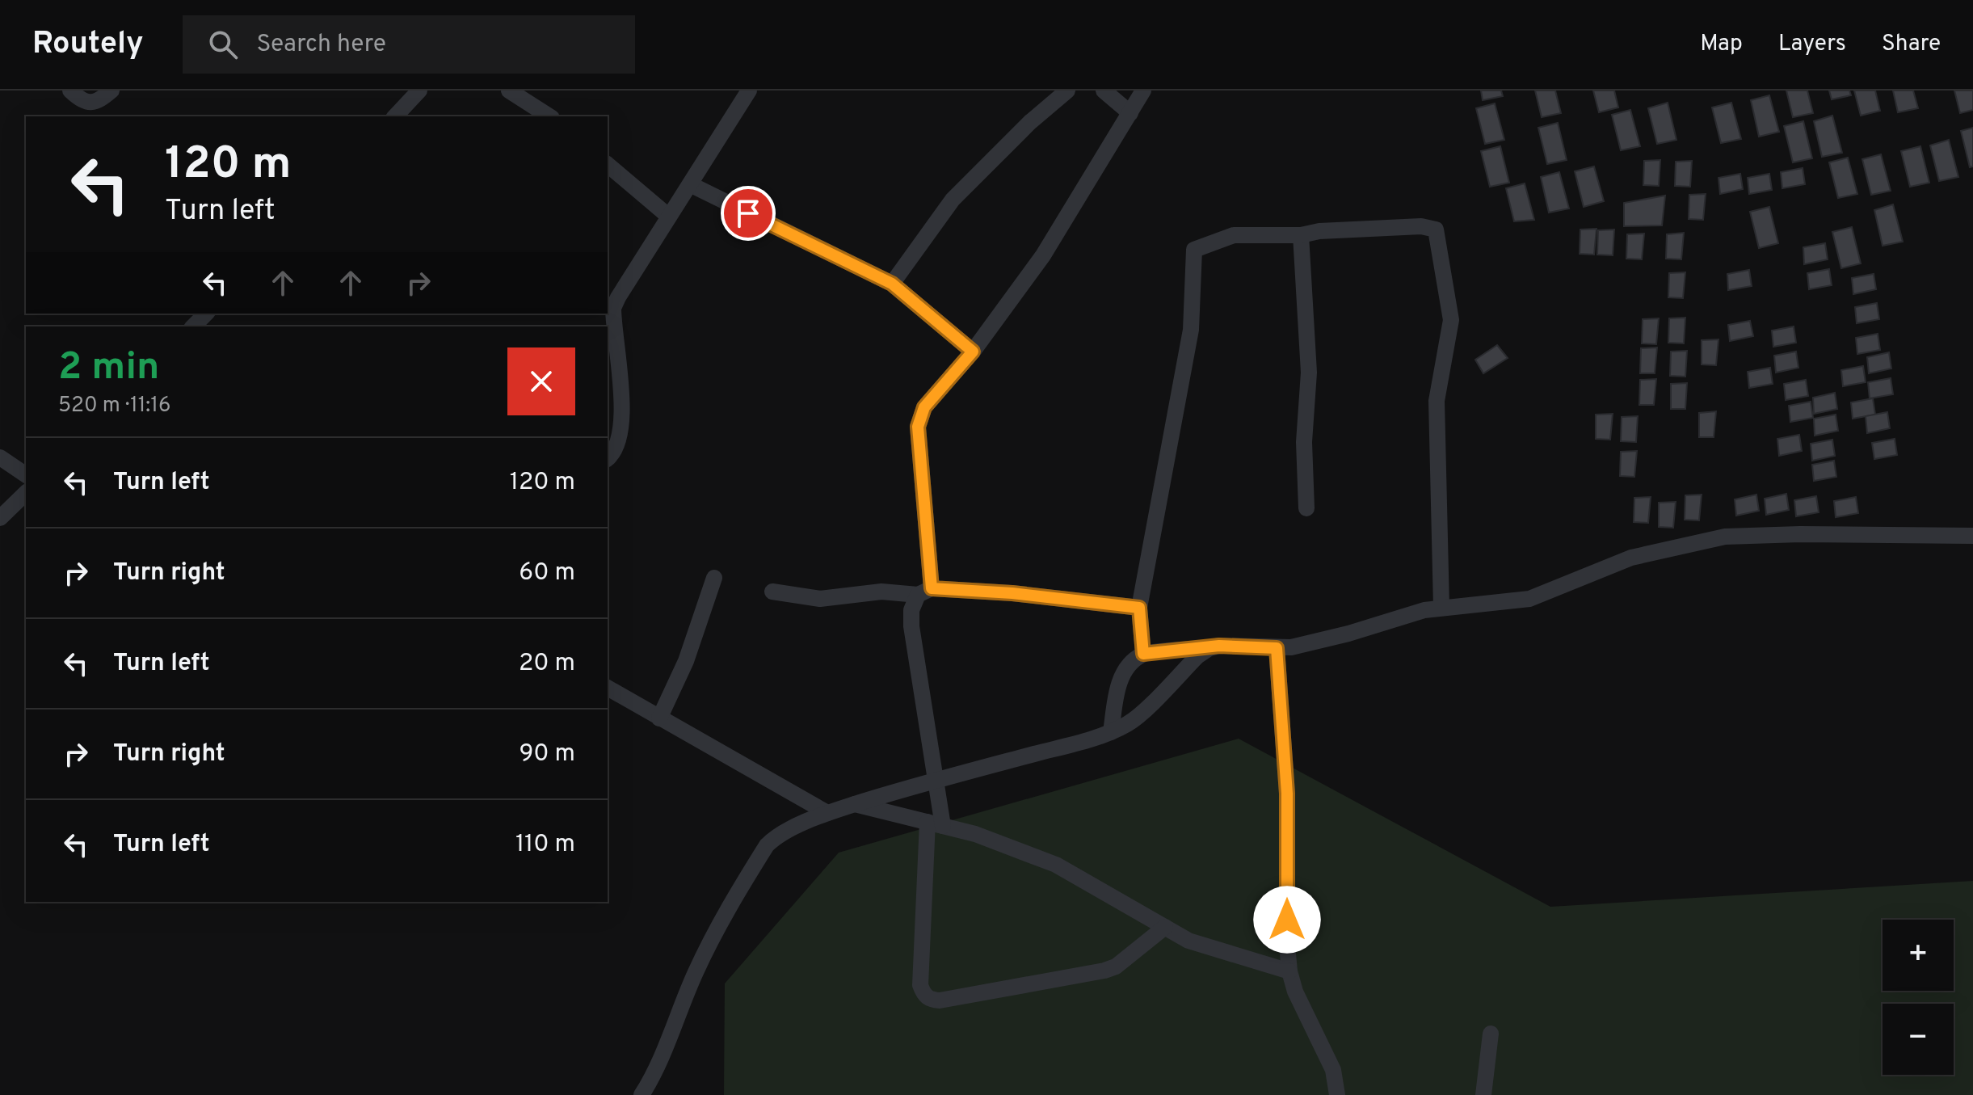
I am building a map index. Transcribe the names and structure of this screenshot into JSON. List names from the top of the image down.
{
  "page": {
    "header": "Routely",
    "search": "Search here",
    "nav": ["Map", "Layers", "Share"],
    "turn": ["120 m", "Turn left"],
    "heading": ["2 min", "520 m · 11:16"],
    "list": [
      {
        "name": "Turn left",
        "value": "120 m"
      },
      {
        "name": "Turn right",
        "value": "60 m"
      },
      {
        "name": "Turn left",
        "value": "20 m"
      },
      {
        "name": "Turn right",
        "value": "90 m"
      },
      {
        "name": "Turn left",
        "value": "110 m"
      }
    ],
    "map_buttons": ["+", "−"]
  }
}
